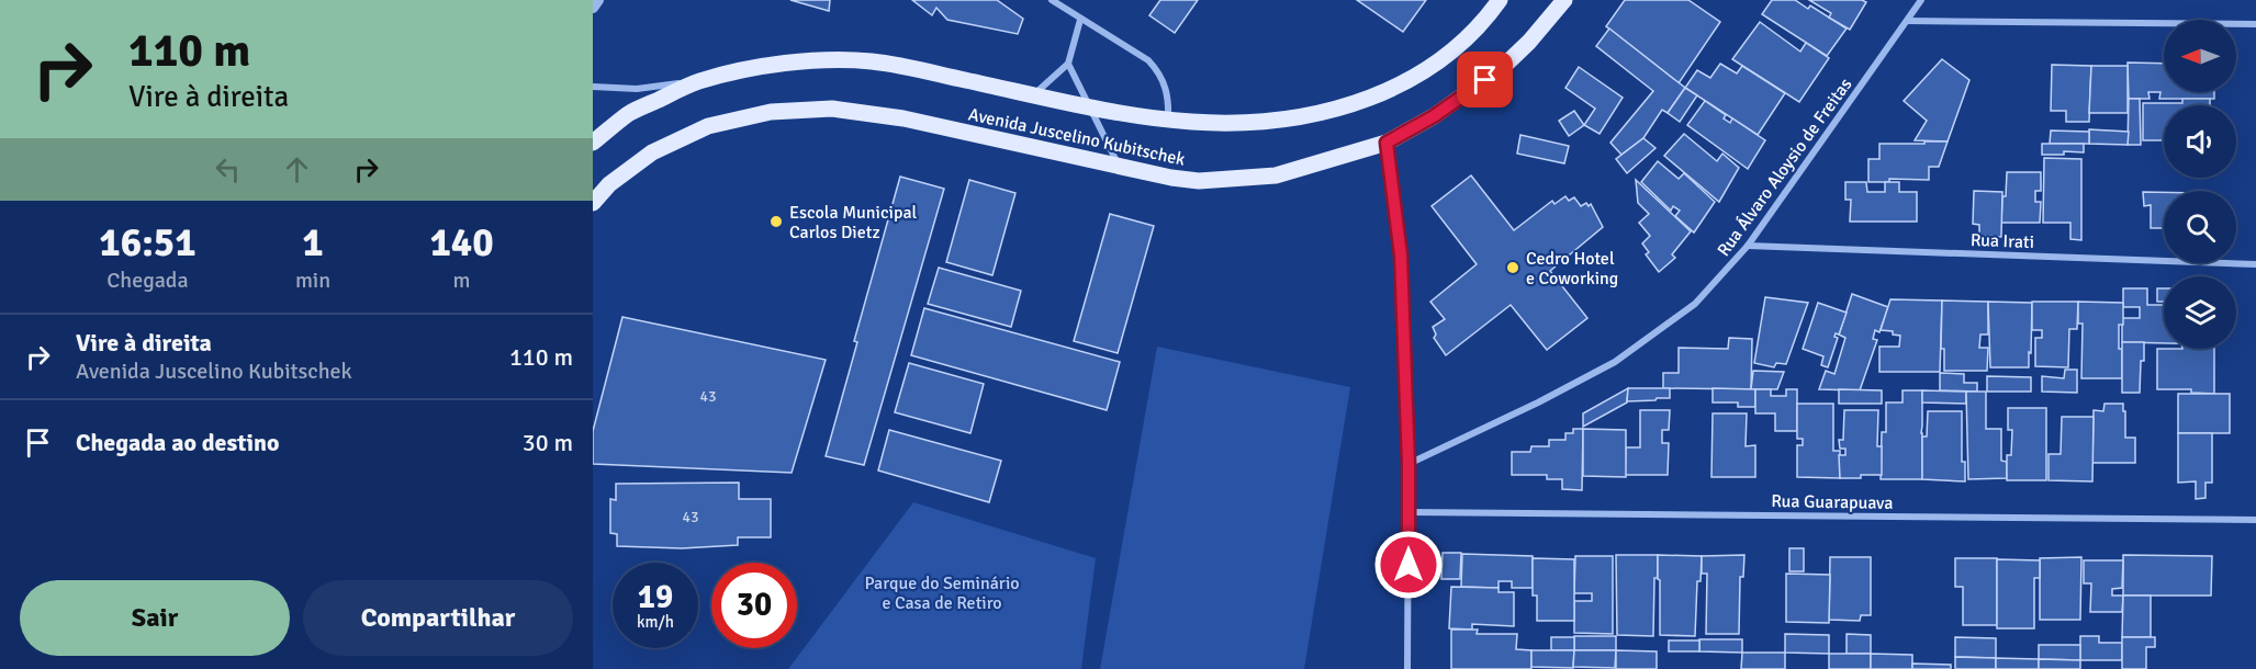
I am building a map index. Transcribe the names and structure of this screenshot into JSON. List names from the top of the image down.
{
  "streets": {
    "main road": ["Avenida Juscelino Kubitschek"],
    "street": ["Rua Álvaro Aloysio de Freitas", "Rua Irati", "Rua Guarapuava"]
  },
  "crossings": [
    ["Rua Álvaro Aloysio de Freitas", "Rua Irati"]
  ],
  "parks": ["Parque do Seminário e Casa de Retiro"],
  "places": ["Escola Municipal Carlos Dietz", "Cedro Hotel e Coworking"],
  "house_numbers": ["43", "43"],
  "north": "left",
  "page": {
    "turn": ["110 m", "Vire à direita"],
    "eta": [
      "16:51",
      "Chegada",
      "1",
      "min",
      "140",
      "m"
    ],
    "list": [
      {
        "name": "Vire à direita",
        "note": "Avenida Juscelino Kubitschek",
        "value": "110 m"
      },
      {
        "name": "Chegada ao destino",
        "value": "30 m"
      }
    ],
    "speed": "19 km/h",
    "limit": "30",
    "buttons": ["Sair", "Compartilhar"]
  }
}
